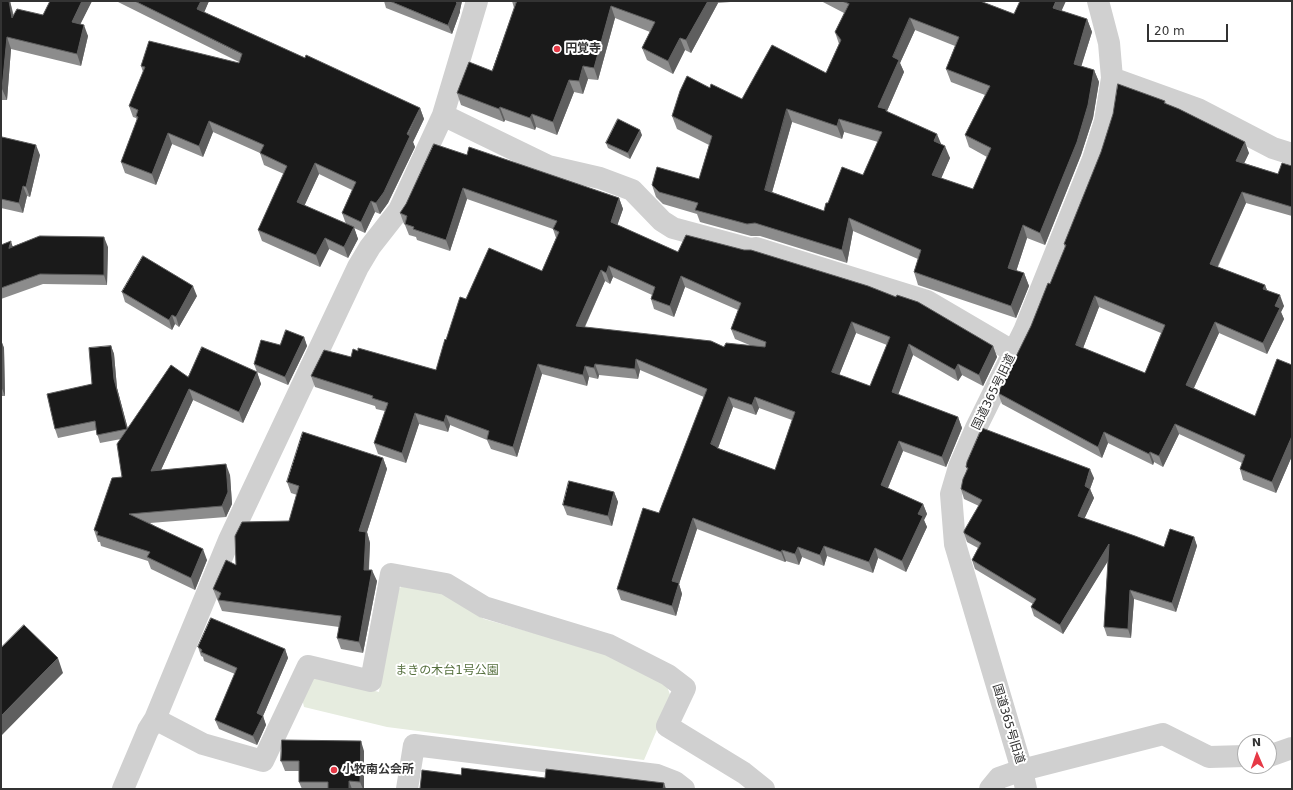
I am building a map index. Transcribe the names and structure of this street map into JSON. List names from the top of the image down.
{
  "streets": {
    "street": ["国道365号旧道"]
  },
  "parks": ["まきの木台1号公園"],
  "places": ["円覚寺", "小牧南公会所"],
  "scale_bar": "20 m",
  "north": "top"
}
